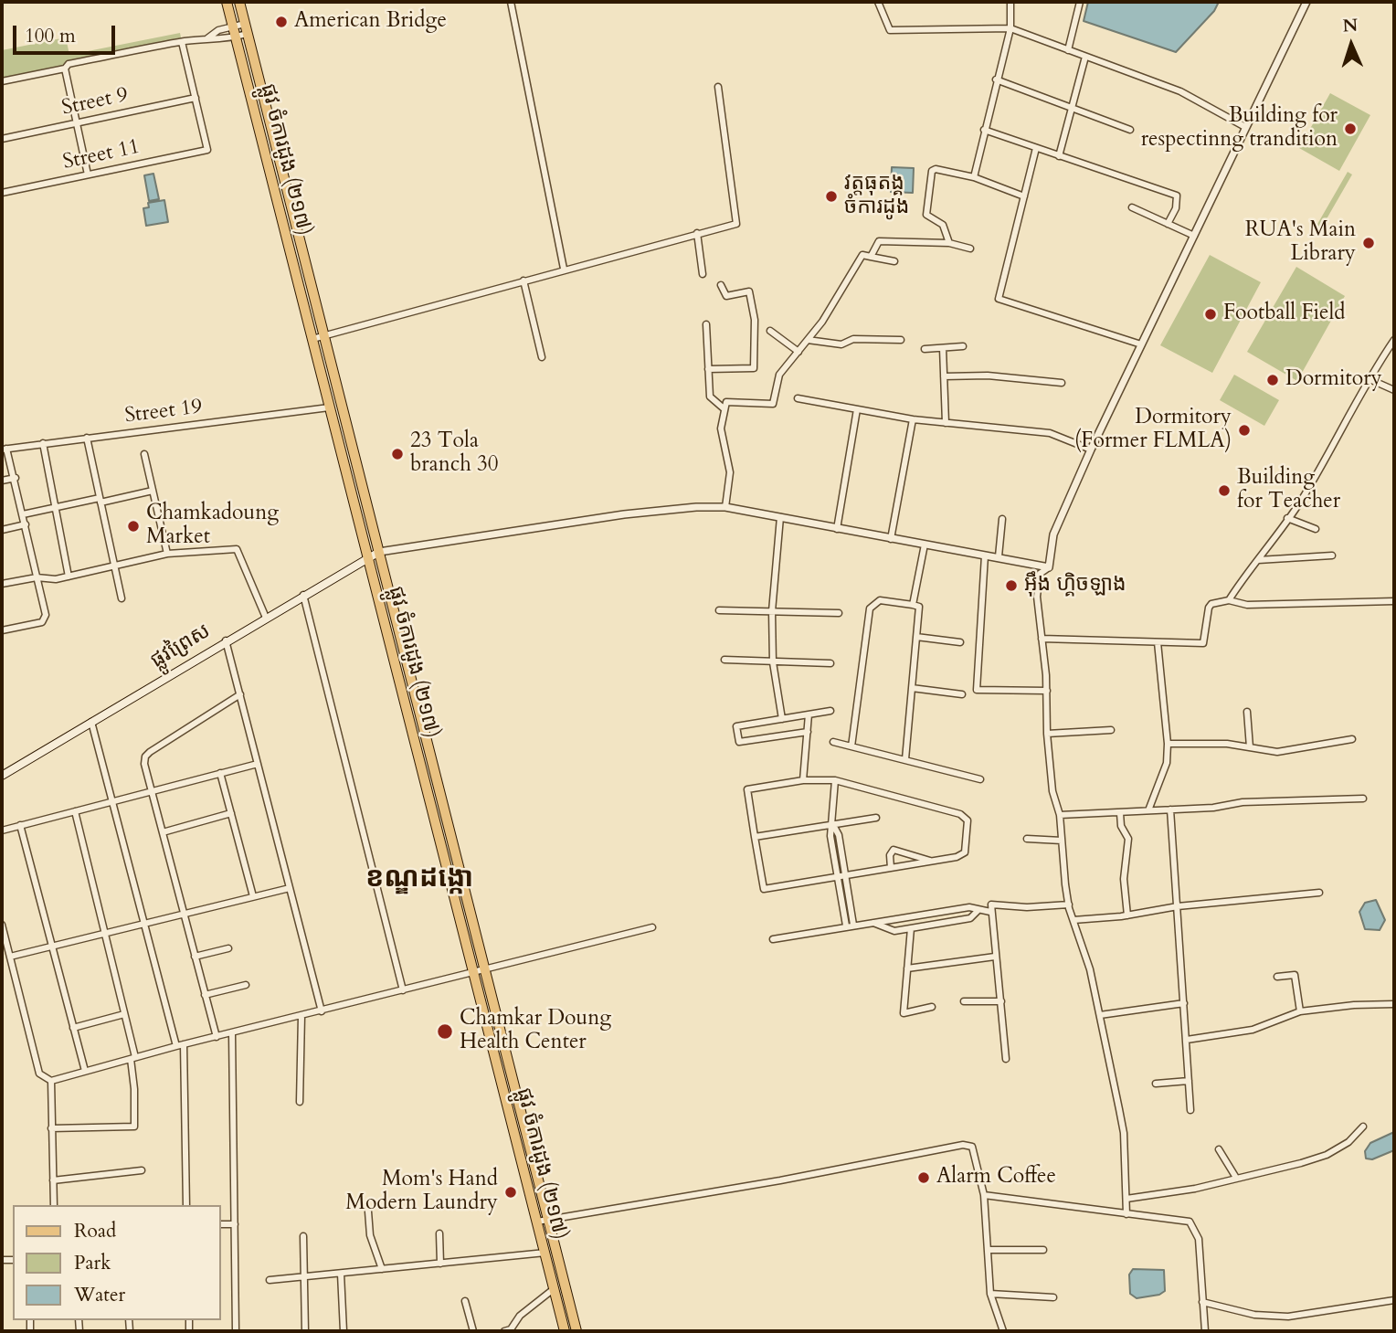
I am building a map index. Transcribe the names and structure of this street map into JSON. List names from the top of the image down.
{
  "streets": {
    "main road": ["ផ្លូវ ចំការដូង (២១៧)", "ផ្លូវព្រៃស"],
    "street": ["Street 9", "Street 11", "Street 19"]
  },
  "crossings": [
    ["Street 9", "Street 11"],
    ["ផ្លូវ ចំការដូង (២១៧)", "Street 19"],
    ["ផ្លូវ ចំការដូង (២១៧)", "ផ្លូវព្រៃស"]
  ],
  "districts": ["ខណ្ឌដង្កោ"],
  "places": [
    "American Bridge",
    "Building for respectinng trandition",
    "វត្តធុតង្គ ចំការដូង",
    "RUA's Main Library",
    "Football Field",
    "Dormitory",
    "Dormitory (Former FLMLA)",
    "23 Tola branch 30",
    "Building for Teacher",
    "Chamkadoung Market",
    "អ៊ឹង ហ្គិចឡាង",
    "Chamkar Doung Health Center",
    "Alarm Coffee",
    "Mom's Hand Modern Laundry"
  ],
  "legend": ["Road", "Park", "Water"],
  "scale_bar": "100 m",
  "north": "top"
}
